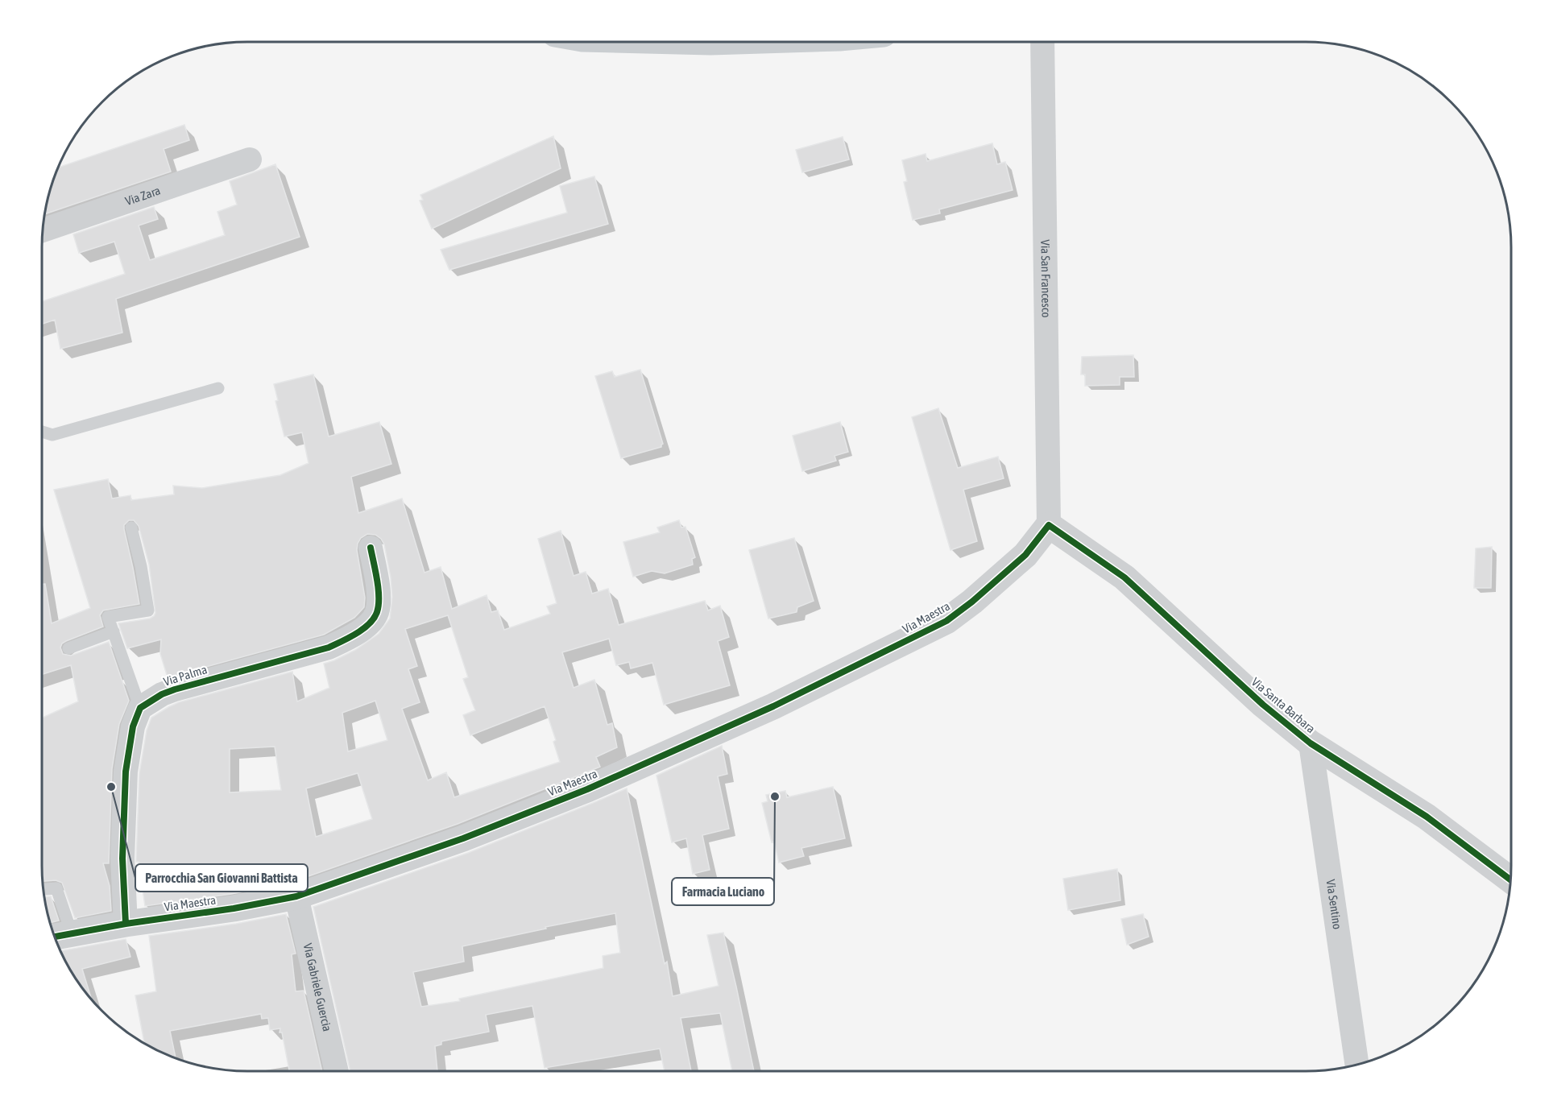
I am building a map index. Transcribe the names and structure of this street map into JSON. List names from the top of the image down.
{
  "streets": {
    "street": [
      "Via Zara",
      "Via San Francesco",
      "Via Maestra",
      "Via Palma",
      "Via Santa Barbara",
      "Via Sentino",
      "Via Gabriele Guercia"
    ]
  },
  "crossings": [
    ["Via San Francesco", "Via Maestra"],
    ["Via San Francesco", "Via Santa Barbara"],
    ["Via Maestra", "Via Santa Barbara"],
    ["Via Maestra", "Via Gabriele Guercia"],
    ["Via Santa Barbara", "Via Sentino"]
  ],
  "places": ["Parrocchia San Giovanni Battista", "Farmacia Luciano"]
}
